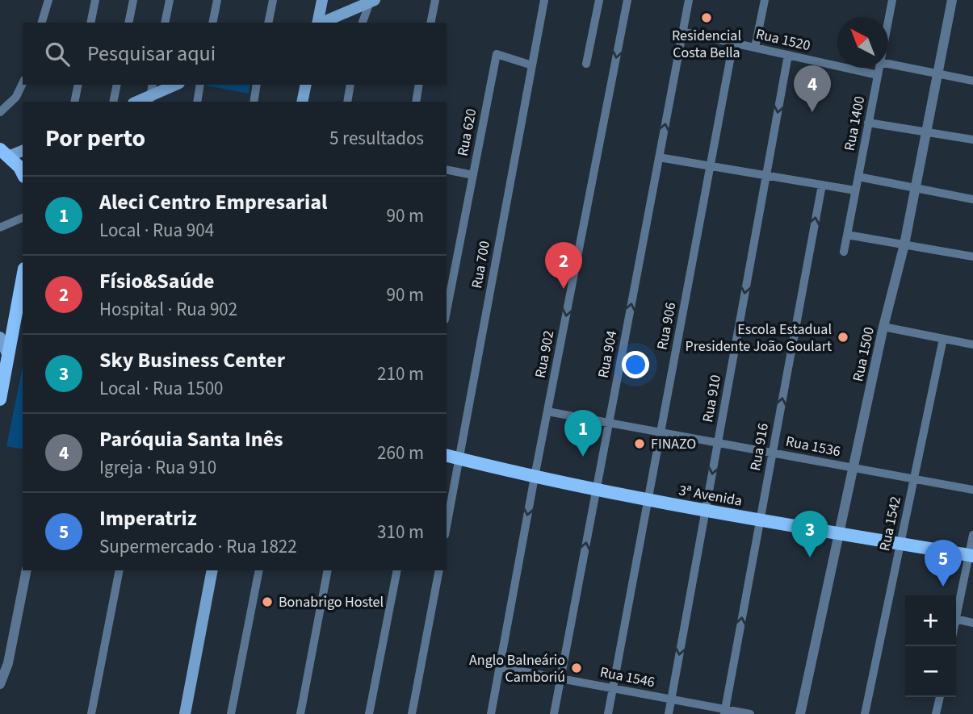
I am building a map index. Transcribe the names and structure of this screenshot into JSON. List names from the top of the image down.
{
  "streets": {
    "main road": ["3ª Avenida"],
    "street": [
      "Rua 1520",
      "Rua 1400",
      "Rua 620",
      "Rua 700",
      "Rua 906",
      "Rua 902",
      "Rua 904",
      "Rua 1500",
      "Rua 910",
      "Rua 1536",
      "Rua 916",
      "Rua 1542",
      "Rua 1546"
    ]
  },
  "crossings": [
    ["Rua 1520", "Rua 1400"],
    ["Rua 1520", "Rua 906"],
    ["Rua 1520", "Rua 904"],
    ["Rua 1520", "Rua 910"],
    ["Rua 620", "Rua 700"],
    ["Rua 700", "3ª Avenida"],
    ["Rua 906", "Rua 1536"],
    ["Rua 906", "3ª Avenida"],
    ["Rua 906", "Rua 1546"],
    ["Rua 902", "Rua 1536"],
    ["Rua 902", "3ª Avenida"],
    ["Rua 902", "Rua 1546"],
    ["Rua 904", "Rua 1536"],
    ["Rua 904", "3ª Avenida"],
    ["Rua 904", "Rua 1546"],
    ["Rua 1500", "Rua 1536"],
    ["Rua 1500", "3ª Avenida"],
    ["Rua 910", "Rua 1536"],
    ["Rua 910", "3ª Avenida"],
    ["Rua 910", "Rua 1546"],
    ["Rua 1536", "Rua 916"],
    ["Rua 1536", "Rua 1542"],
    ["Rua 916", "3ª Avenida"],
    ["Rua 916", "Rua 1546"],
    ["3ª Avenida", "Rua 1542"]
  ],
  "one_way": [
    "Rua 902",
    "Rua 904",
    "Rua 910",
    "Rua 916"
  ],
  "places": [
    "Residencial Costa Bella",
    "Escola Estadual Presidente João Goulart",
    "FINAZO",
    "Bonabrigo Hostel",
    "Anglo Balneário Camboriú"
  ],
  "north": "top left",
  "page": {
    "search": "Pesquisar aqui",
    "pins": [
      "4",
      "2",
      "1",
      "3",
      "5"
    ],
    "heading": ["Por perto", "5 resultados"],
    "list": [
      {
        "mark": "1",
        "name": "Aleci Centro Empresarial",
        "note": "Local · Rua 904",
        "value": "90 m"
      },
      {
        "mark": "2",
        "name": "Físio&Saúde",
        "note": "Hospital · Rua 902",
        "value": "90 m"
      },
      {
        "mark": "3",
        "name": "Sky Business Center",
        "note": "Local · Rua 1500",
        "value": "210 m"
      },
      {
        "mark": "4",
        "name": "Paróquia Santa Inês",
        "note": "Igreja · Rua 910",
        "value": "260 m"
      },
      {
        "mark": "5",
        "name": "Imperatriz",
        "note": "Supermercado · Rua 1822",
        "value": "310 m"
      }
    ],
    "map_buttons": ["+", "−"]
  }
}
